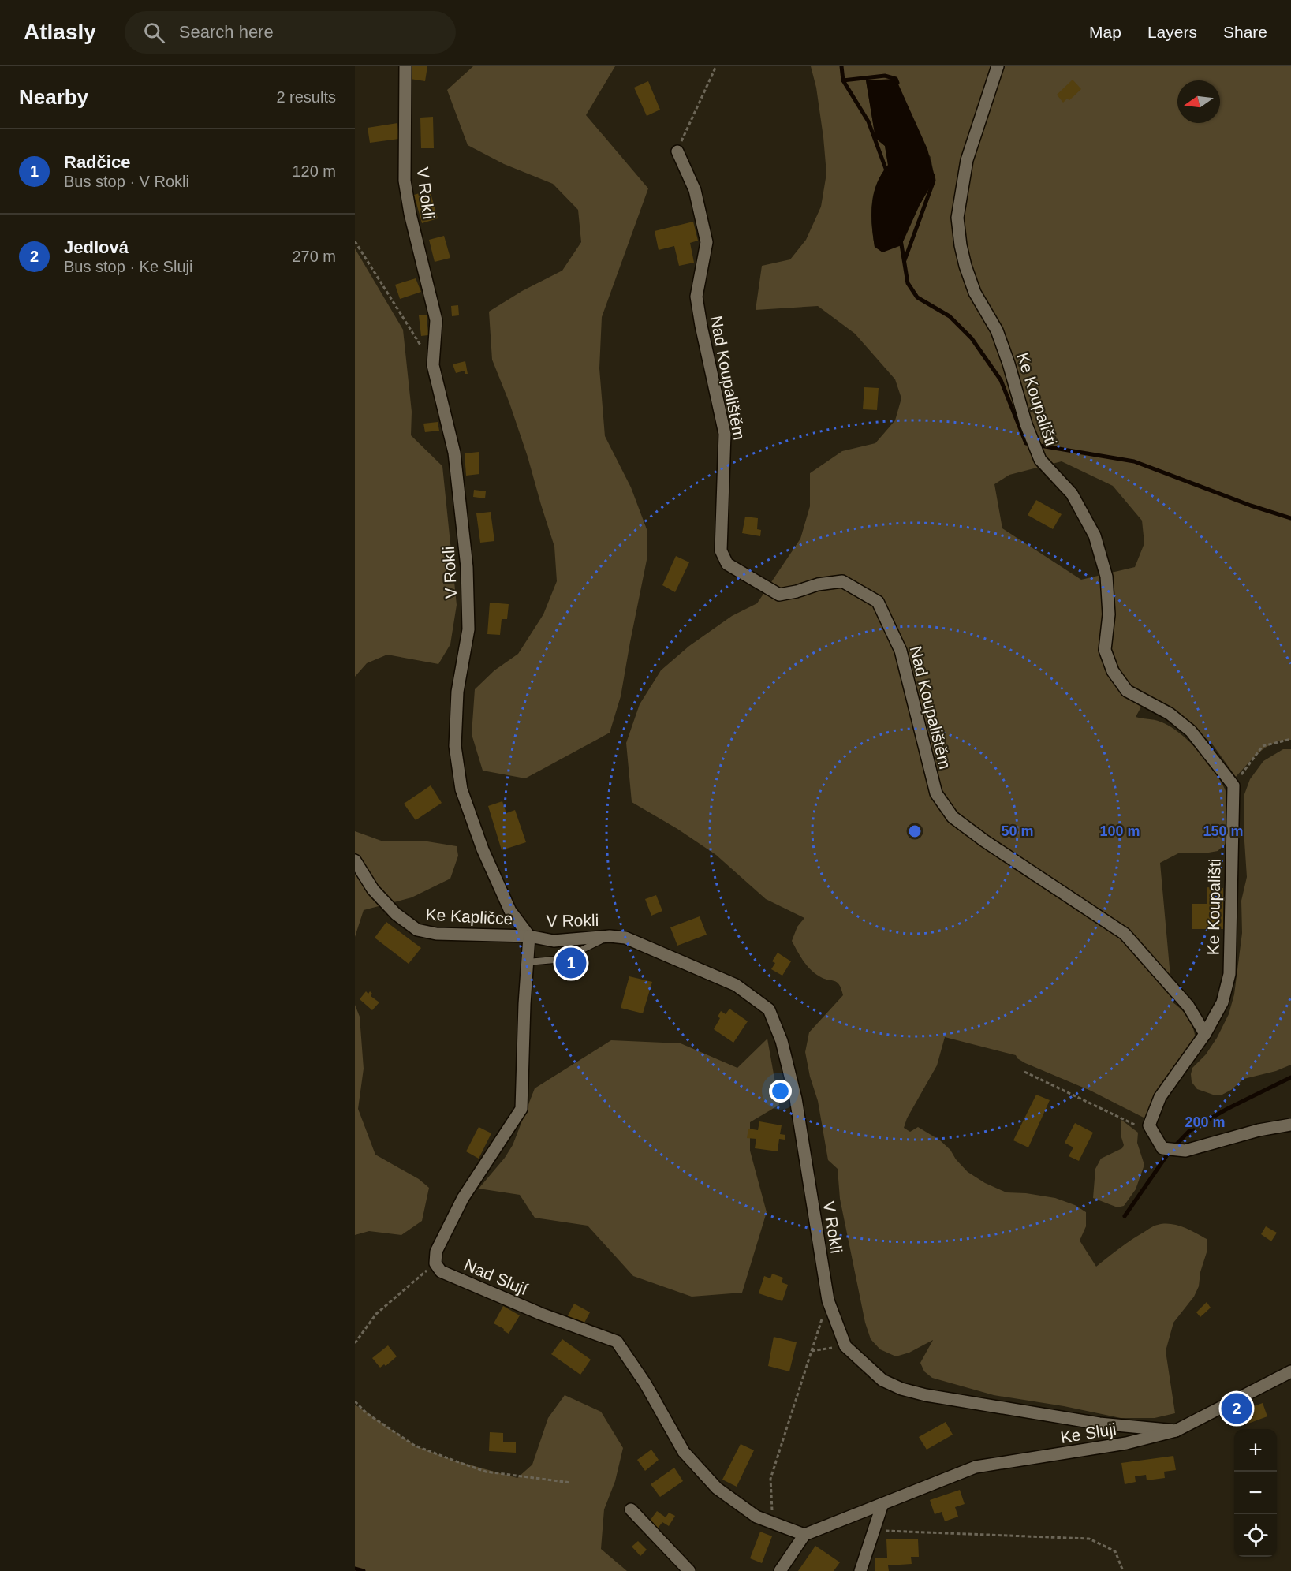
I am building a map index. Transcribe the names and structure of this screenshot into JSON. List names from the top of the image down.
{
  "streets": {
    "street": [
      "V Rokli",
      "Nad Koupalištěm",
      "Ke Koupališti",
      "Ke Kapličce",
      "Nad Slují",
      "Ke Sluji"
    ]
  },
  "crossings": [
    ["V Rokli", "Ke Kapličce"],
    ["V Rokli", "Ke Sluji"],
    ["Nad Koupalištěm", "Ke Koupališti"],
    ["Nad Slují", "Ke Sluji"]
  ],
  "north": "left",
  "page": {
    "header": "Atlasly",
    "search": "Search here",
    "nav": ["Map", "Layers", "Share"],
    "heading": ["Nearby", "2 results"],
    "list": [
      {
        "mark": "1",
        "name": "Radčice",
        "note": "Bus stop · V Rokli",
        "value": "120 m"
      },
      {
        "mark": "2",
        "name": "Jedlová",
        "note": "Bus stop · Ke Sluji",
        "value": "270 m"
      }
    ],
    "pins": ["1", "2"],
    "map_buttons": ["+", "−"]
  },
  "rings": [
    "50 m",
    "100 m",
    "150 m",
    "200 m"
  ]
}
